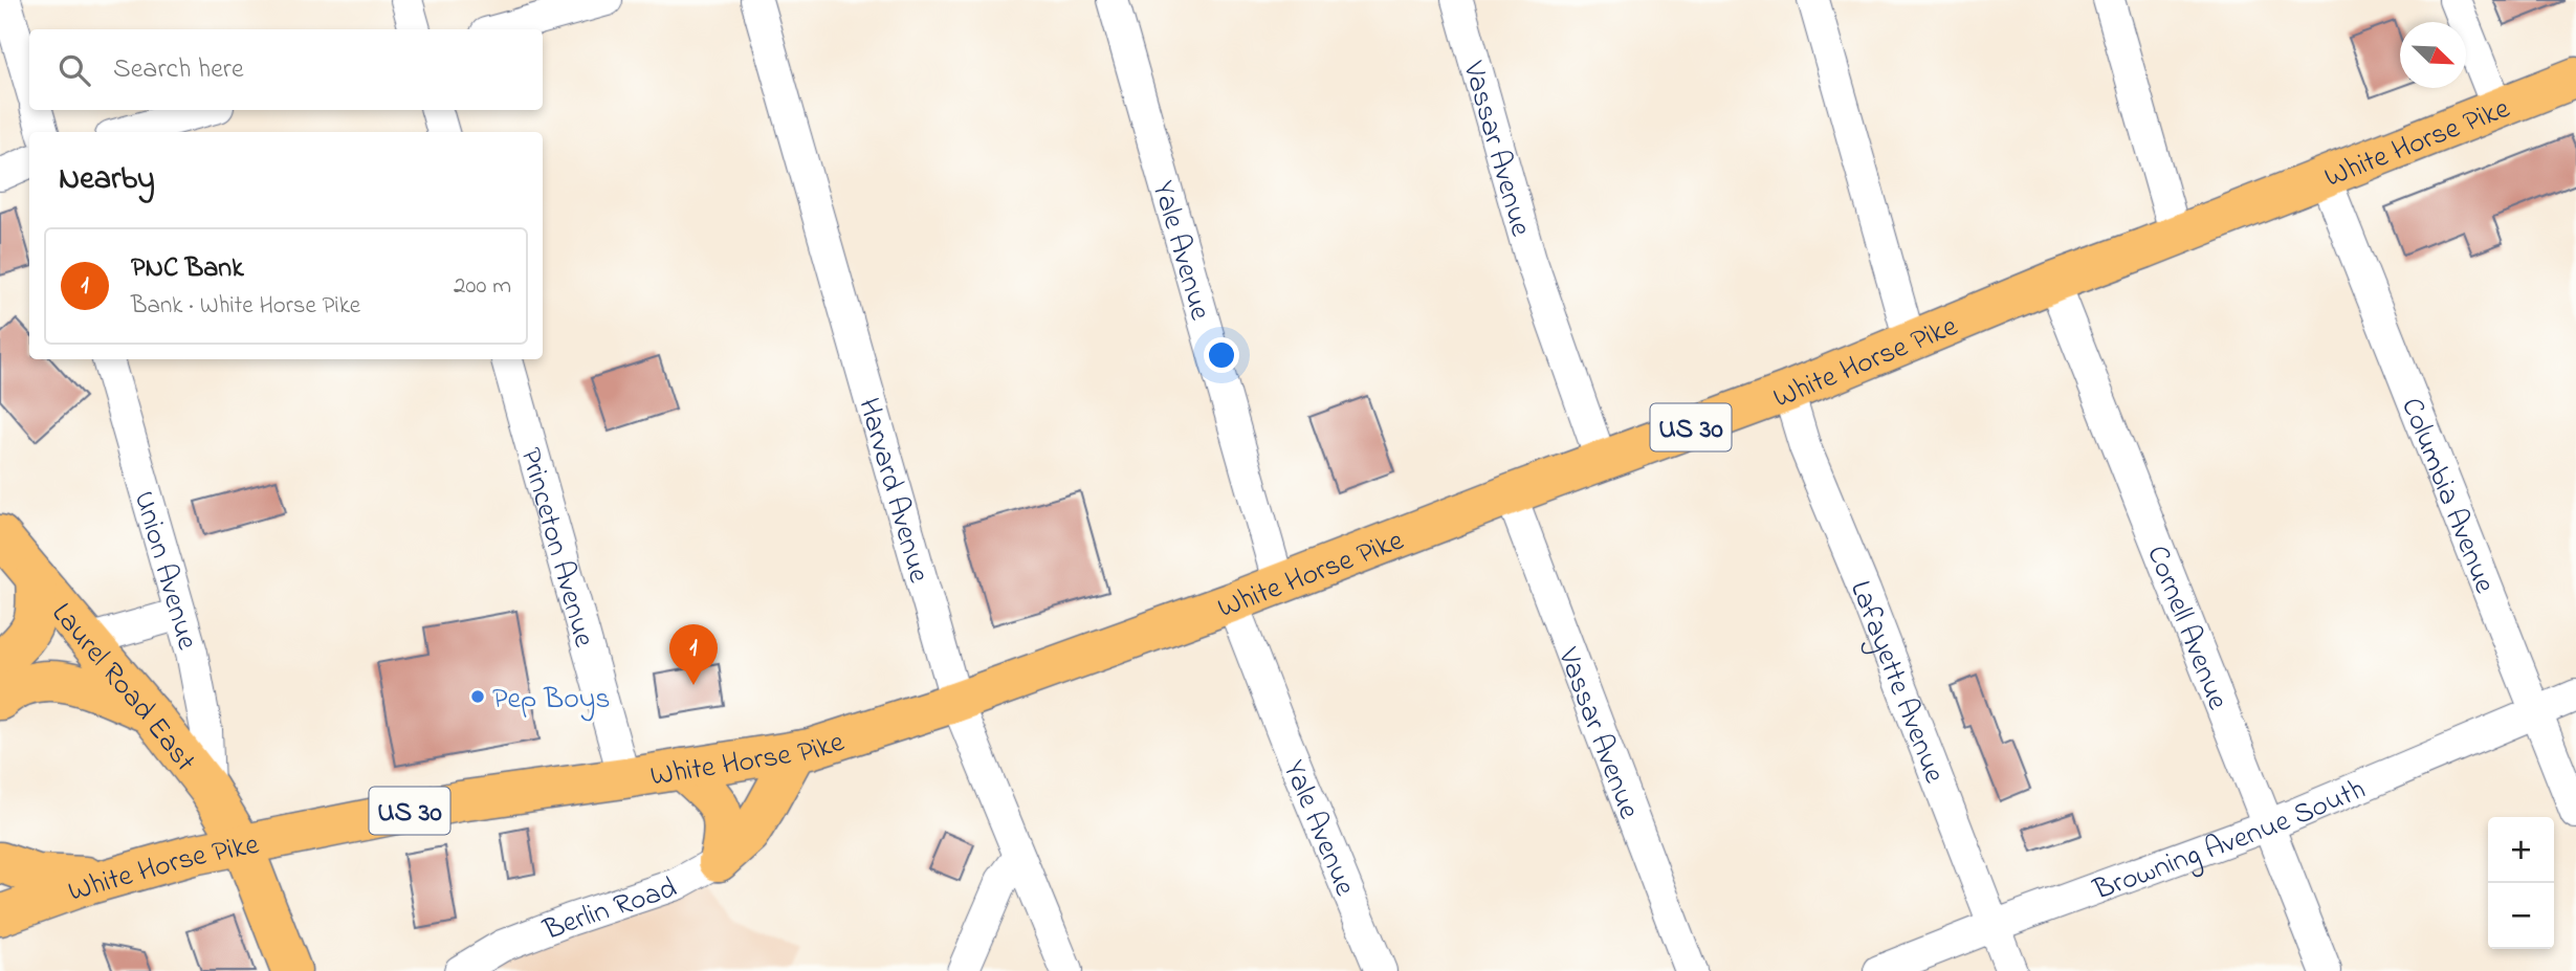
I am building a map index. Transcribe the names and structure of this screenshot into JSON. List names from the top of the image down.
{
  "streets": {
    "main road": ["White Horse Pike", "US 30", "Laurel Road East"],
    "street": [
      "Vassar Avenue",
      "Yale Avenue",
      "Harvard Avenue",
      "Columbia Avenue",
      "Princeton Avenue",
      "Union Avenue",
      "Cornell Avenue",
      "Lafayette Avenue",
      "Browning Avenue South",
      "Berlin Road"
    ]
  },
  "crossings": [
    ["White Horse Pike", "Vassar Avenue"],
    ["White Horse Pike", "Yale Avenue"],
    ["White Horse Pike", "Harvard Avenue"],
    ["White Horse Pike", "Columbia Avenue"],
    ["White Horse Pike", "Princeton Avenue"],
    ["White Horse Pike", "Cornell Avenue"],
    ["White Horse Pike", "Lafayette Avenue"],
    ["White Horse Pike", "Laurel Road East"],
    ["Columbia Avenue", "Browning Avenue South"],
    ["Union Avenue", "Laurel Road East"],
    ["Cornell Avenue", "Browning Avenue South"],
    ["Lafayette Avenue", "Browning Avenue South"]
  ],
  "places": ["Pep Boys"],
  "north": "bottom right",
  "page": {
    "search": "Search here",
    "heading": "Nearby",
    "list": [
      {
        "mark": "1",
        "name": "PNC Bank",
        "note": "Bank · White Horse Pike",
        "value": "200 m"
      }
    ],
    "pins": "1",
    "map_buttons": ["+", "−"]
  }
}
